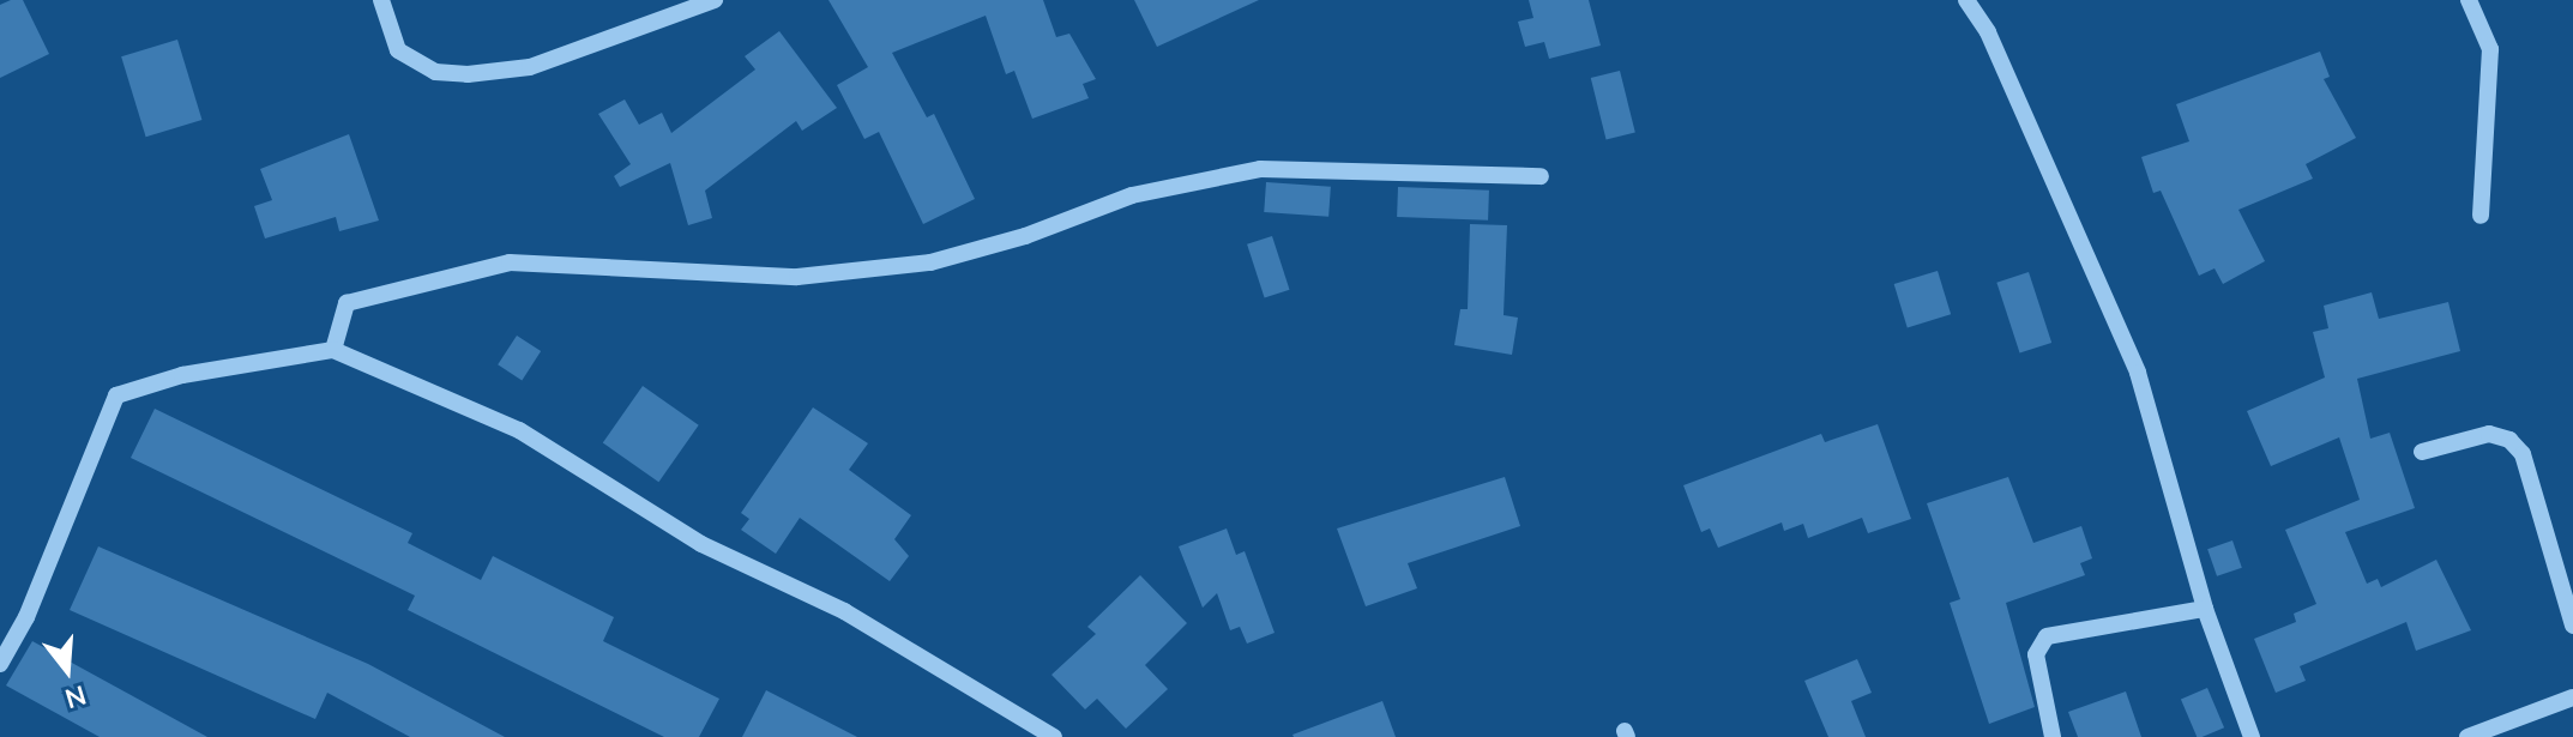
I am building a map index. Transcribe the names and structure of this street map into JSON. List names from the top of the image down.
{
  "north": "bottom"
}
